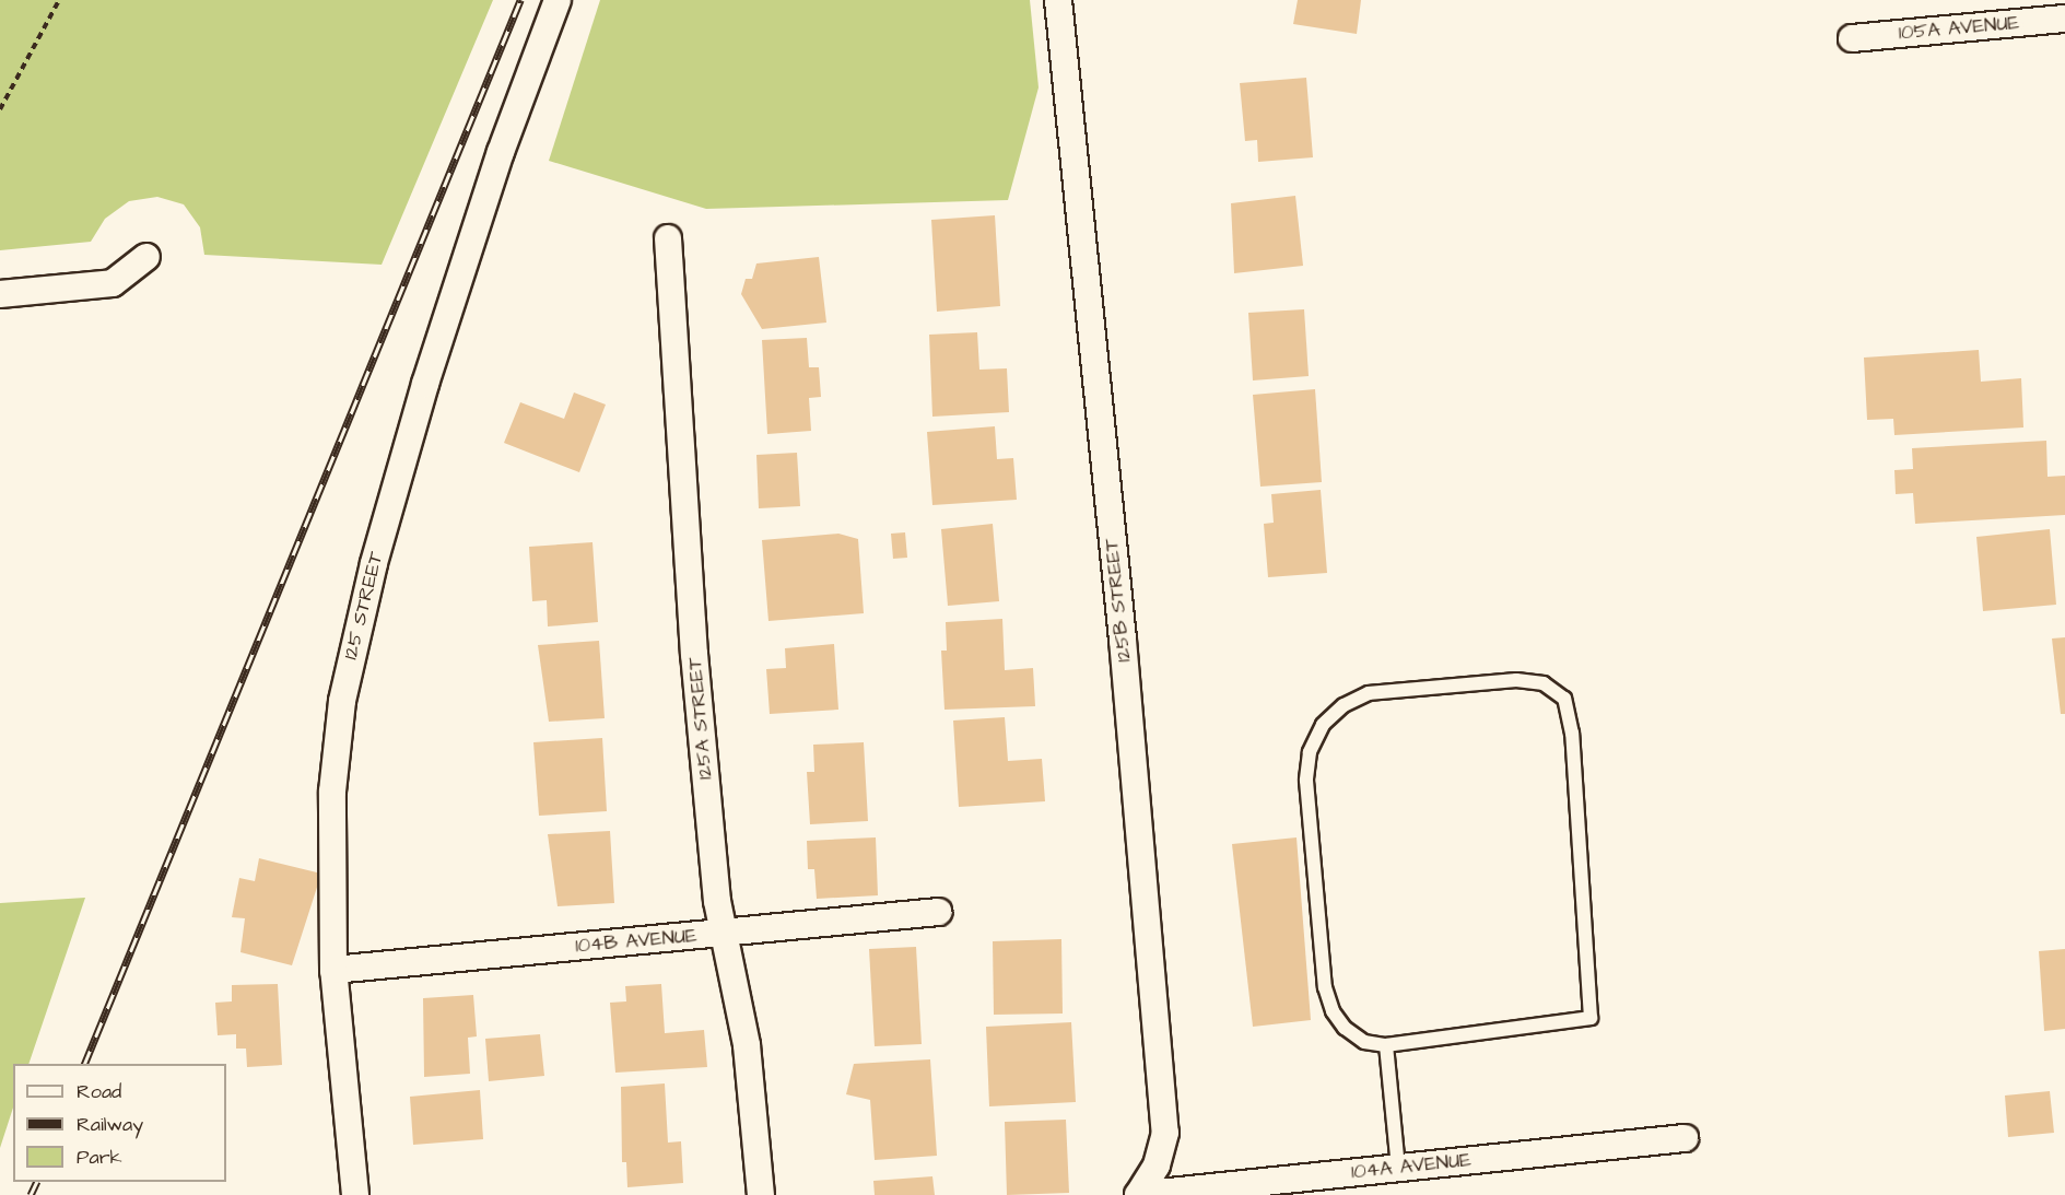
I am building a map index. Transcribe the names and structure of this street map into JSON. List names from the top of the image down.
{
  "streets": {
    "street": [
      "105A AVENUE",
      "125B STREET",
      "125 STREET",
      "125A STREET",
      "104B AVENUE",
      "104A AVENUE"
    ]
  },
  "crossings": [
    ["125B STREET", "104A AVENUE"],
    ["125 STREET", "104B AVENUE"],
    ["125A STREET", "104B AVENUE"]
  ],
  "legend": ["Road", "Railway", "Park"]
}
